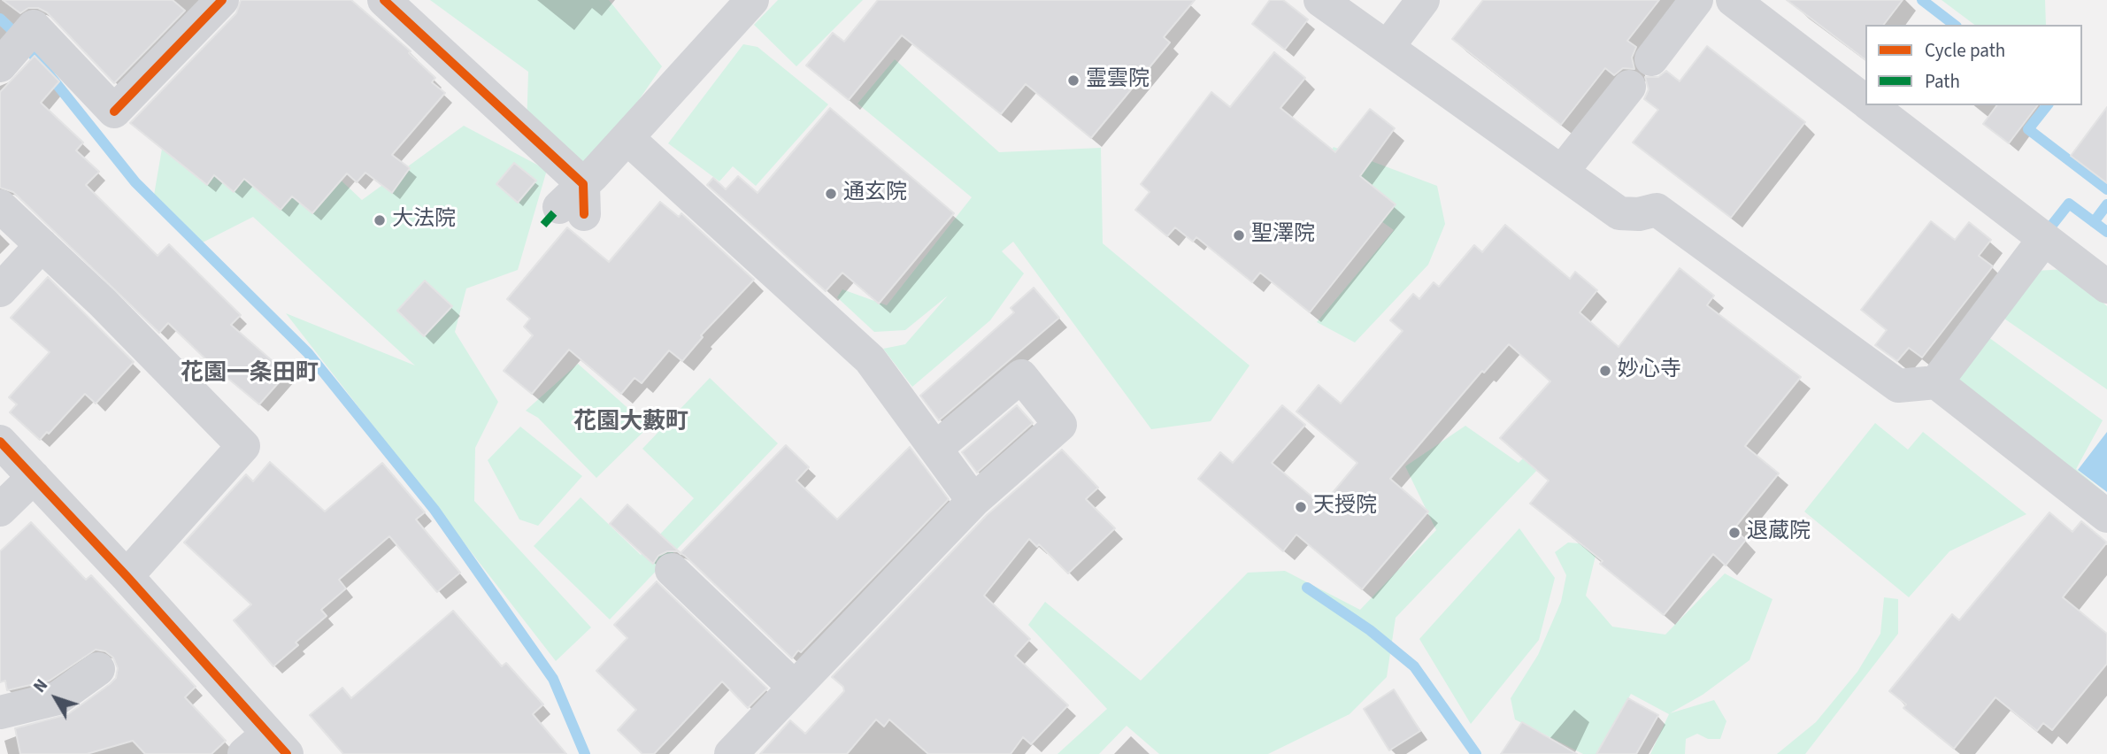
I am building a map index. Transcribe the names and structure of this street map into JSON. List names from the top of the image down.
{
  "districts": ["花園一条田町", "花園大藪町"],
  "places": [
    "霊雲院",
    "通玄院",
    "大法院",
    "聖澤院",
    "妙心寺",
    "天授院",
    "退蔵院"
  ],
  "legend": ["Cycle path", "Path"],
  "north": "top left"
}
